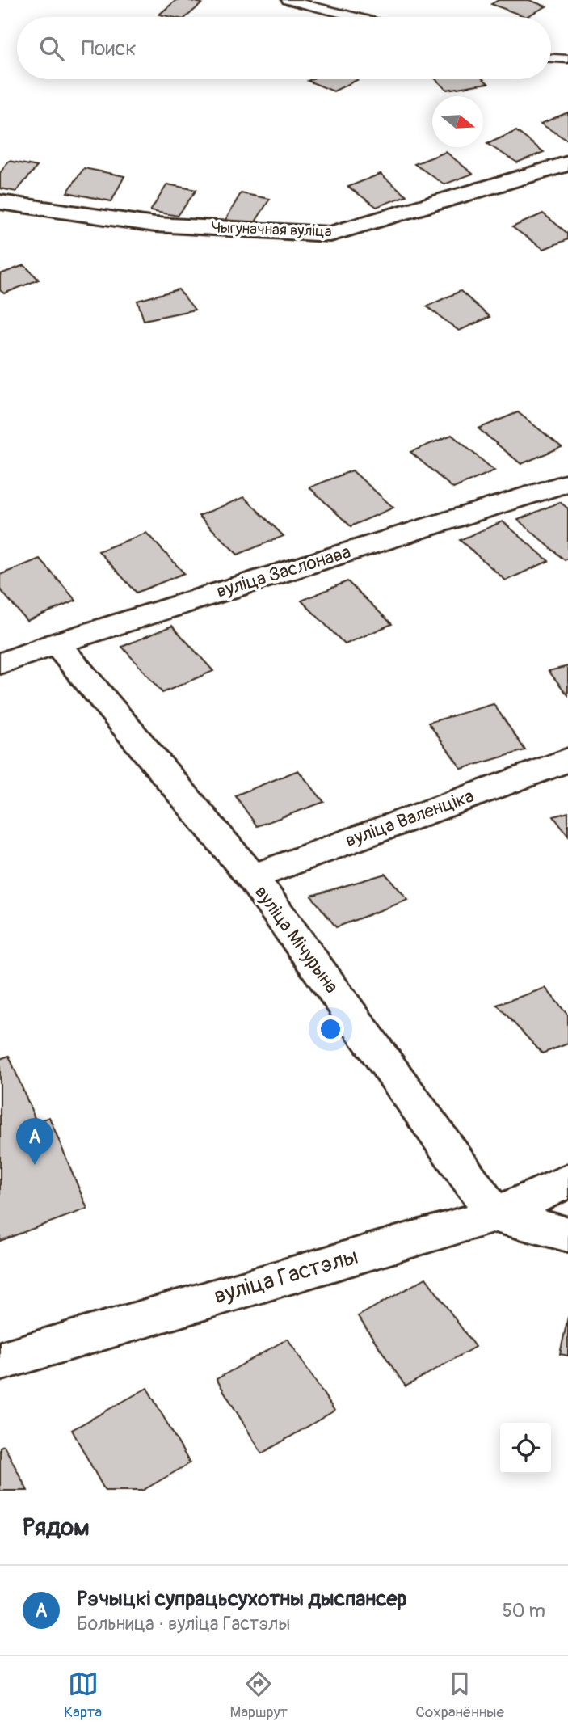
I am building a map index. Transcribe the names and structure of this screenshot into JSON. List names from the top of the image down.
{
  "streets": {
    "street": [
      "Чыгуначная вуліца",
      "вуліца Заслонава",
      "вуліца Валенціка",
      "вуліца Мічурына",
      "вуліца Гастэлы"
    ]
  },
  "crossings": [
    ["вуліца Заслонава", "вуліца Мічурына"],
    ["вуліца Валенціка", "вуліца Мічурына"],
    ["вуліца Мічурына", "вуліца Гастэлы"]
  ],
  "north": "right",
  "page": {
    "search": "Поиск",
    "pins": "A",
    "heading": "Рядом",
    "list": [
      {
        "mark": "A",
        "name": "Рэчыцкі супрацьсухотны дыспансер",
        "note": "Больница · вуліца Гастэлы",
        "value": "50 m"
      }
    ],
    "nav": ["Карта", "Маршрут", "Сохранённые"]
  }
}
